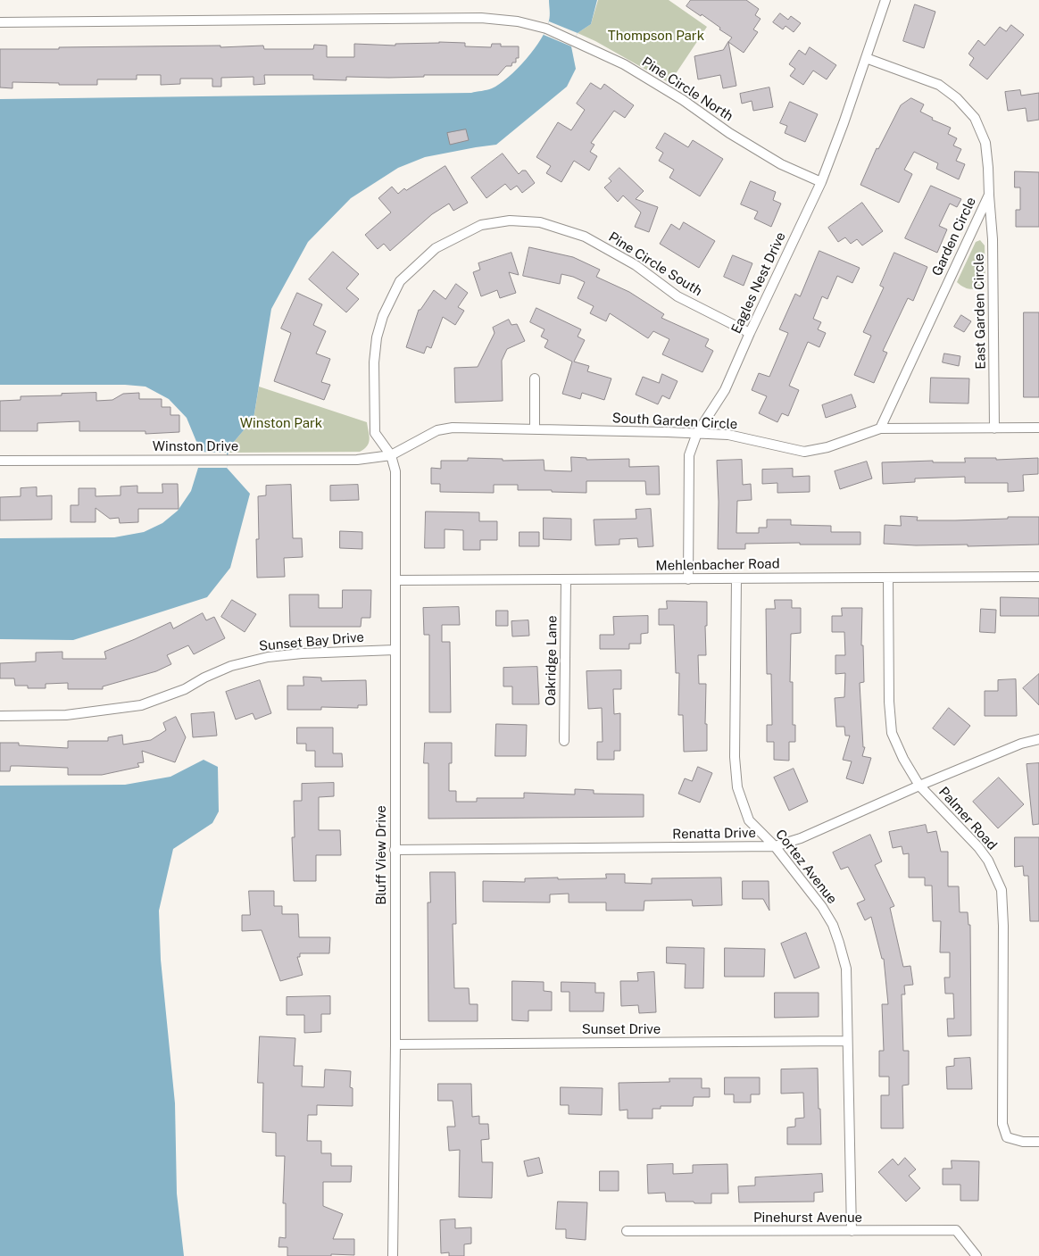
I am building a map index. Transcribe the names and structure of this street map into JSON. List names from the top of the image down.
{
  "streets": {
    "street": [
      "Pine Circle North",
      "Garden Circle",
      "Pine Circle South",
      "Eagles Nest Drive",
      "East Garden Circle",
      "South Garden Circle",
      "Winston Drive",
      "Mehlenbacher Road",
      "Sunset Bay Drive",
      "Oakridge Lane",
      "Palmer Road",
      "Renatta Drive",
      "Bluff View Drive",
      "Cortez Avenue",
      "Sunset Drive",
      "Pinehurst Avenue"
    ]
  },
  "crossings": [
    ["Pine Circle North", "Eagles Nest Drive"],
    ["Garden Circle", "Eagles Nest Drive"],
    ["Garden Circle", "East Garden Circle"],
    ["Garden Circle", "South Garden Circle"],
    ["Pine Circle South", "Eagles Nest Drive"],
    ["Pine Circle South", "South Garden Circle"],
    ["Pine Circle South", "Winston Drive"],
    ["Pine Circle South", "Bluff View Drive"],
    ["Eagles Nest Drive", "South Garden Circle"],
    ["Eagles Nest Drive", "Mehlenbacher Road"],
    ["East Garden Circle", "South Garden Circle"],
    ["South Garden Circle", "Winston Drive"],
    ["South Garden Circle", "Bluff View Drive"],
    ["Winston Drive", "Bluff View Drive"],
    ["Mehlenbacher Road", "Oakridge Lane"],
    ["Mehlenbacher Road", "Palmer Road"],
    ["Mehlenbacher Road", "Bluff View Drive"],
    ["Mehlenbacher Road", "Cortez Avenue"],
    ["Sunset Bay Drive", "Bluff View Drive"],
    ["Palmer Road", "Renatta Drive"],
    ["Renatta Drive", "Bluff View Drive"],
    ["Renatta Drive", "Cortez Avenue"],
    ["Bluff View Drive", "Sunset Drive"],
    ["Cortez Avenue", "Sunset Drive"],
    ["Cortez Avenue", "Pinehurst Avenue"]
  ],
  "parks": ["Thompson Park", "Winston Park"]
}
